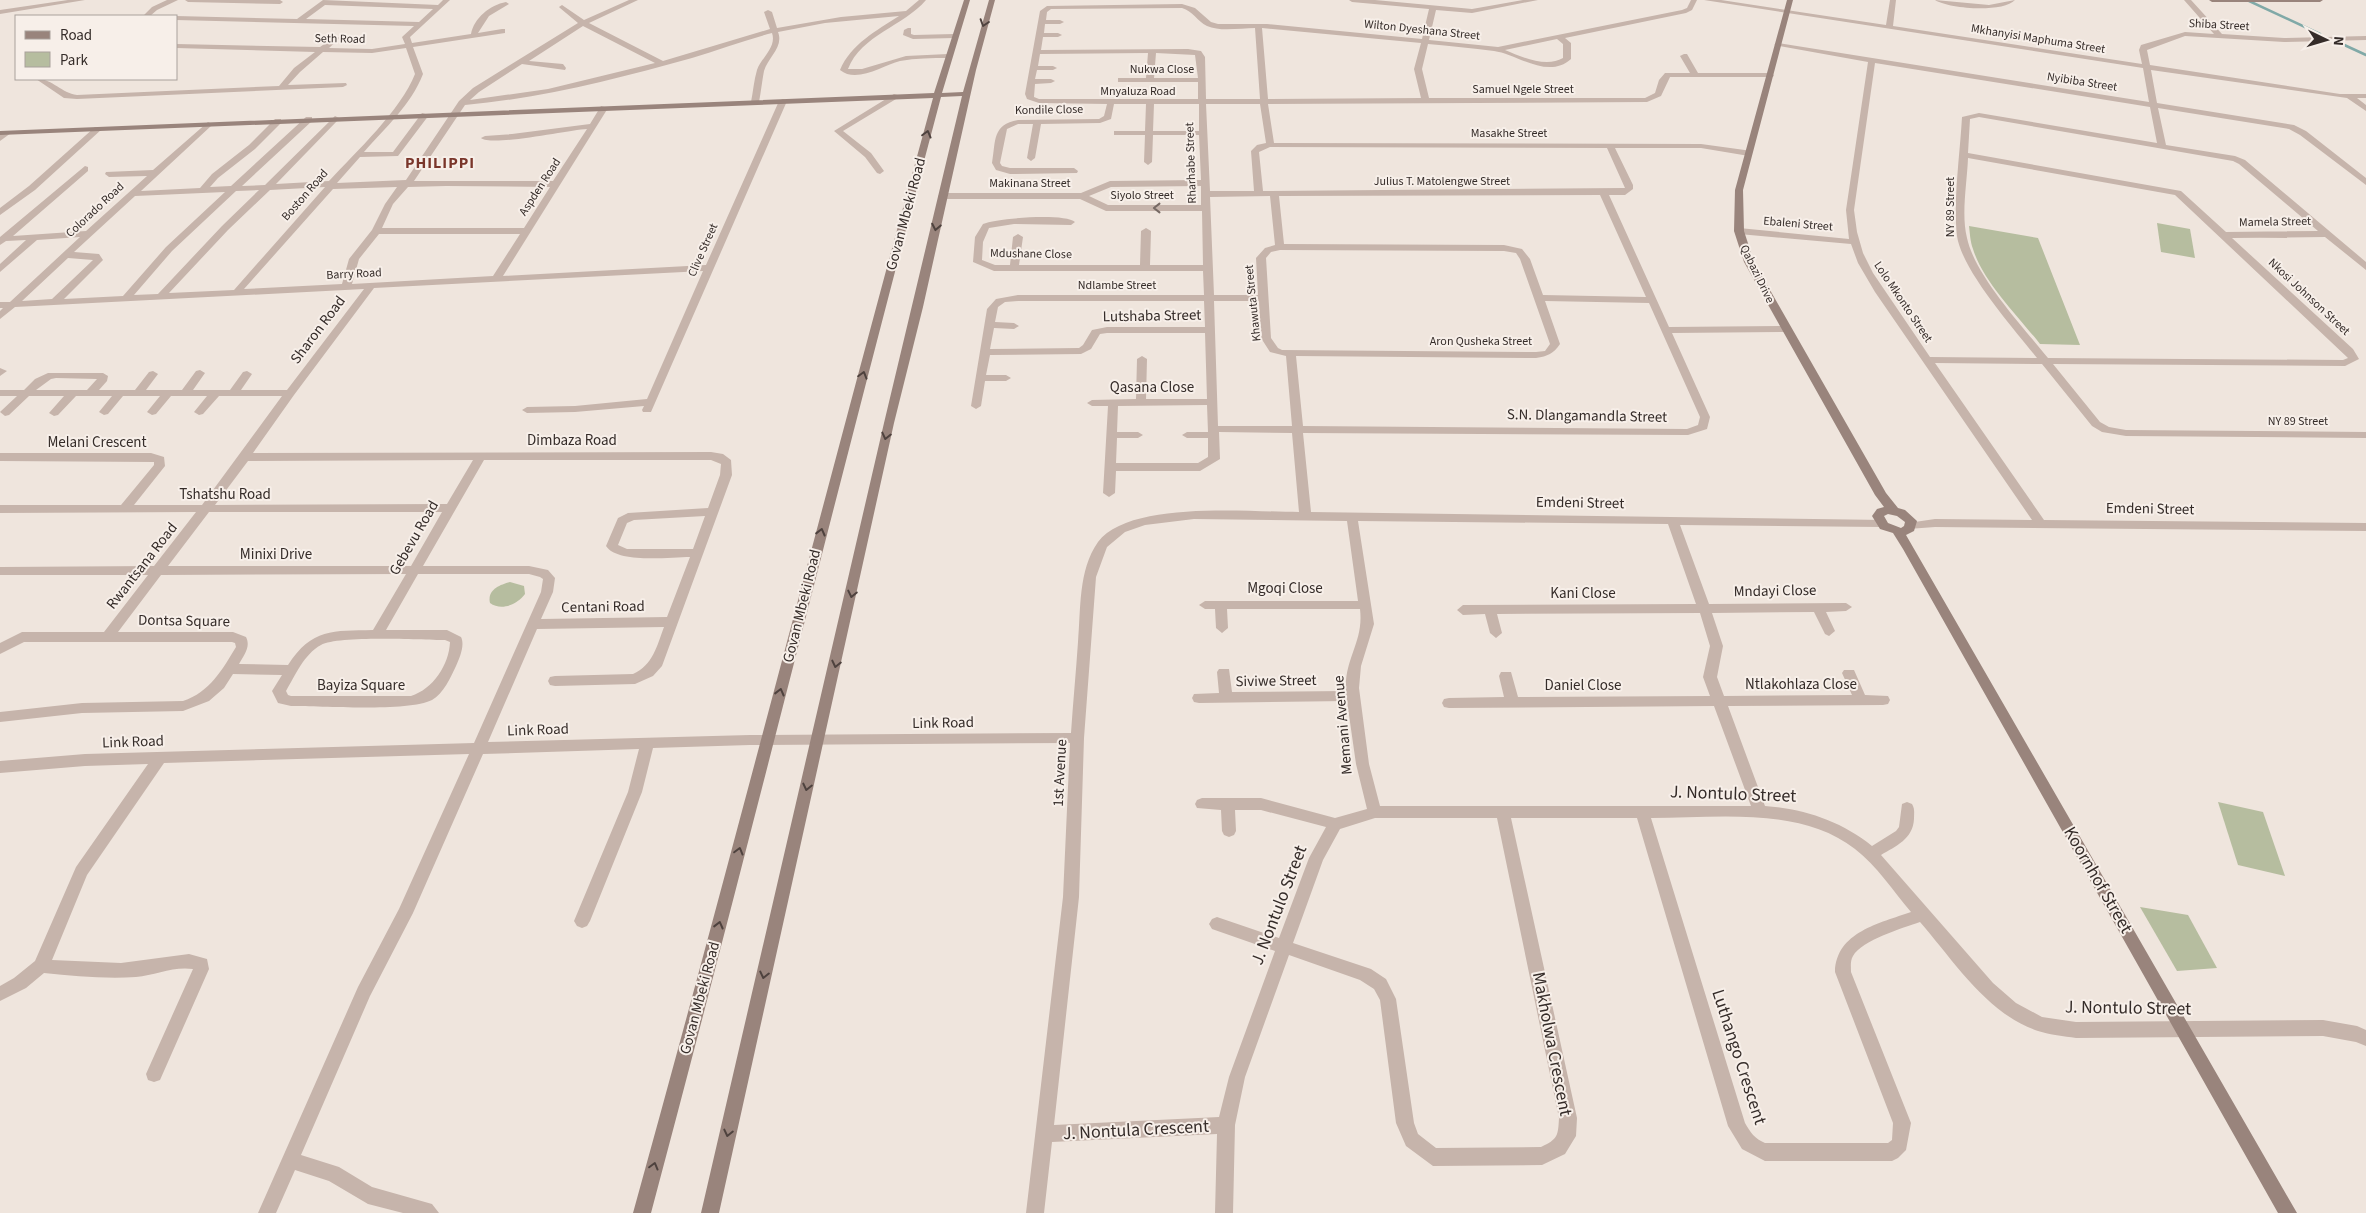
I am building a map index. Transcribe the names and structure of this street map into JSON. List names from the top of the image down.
{
  "streets": {
    "main road": ["Govan Mbeki Road", "Qabazi Drive", "Koornhof Street"],
    "street": [
      "Shiba Street",
      "Wilton Dyeshana Street",
      "Seth Road",
      "Mkhanyisi Maphuma Street",
      "Nukwa Close",
      "Nyibiba Street",
      "Samuel Ngele Street",
      "Mnyaluza Road",
      "Kondile Close",
      "Masakhe Street",
      "Rharhabe Street",
      "Julius T. Matolengwe Street",
      "Makinana Street",
      "Aspden Road",
      "Boston Road",
      "Siyolo Street",
      "NY 89 Street",
      "Colorado Road",
      "Mamela Street",
      "Ebaleni Street",
      "Clive Street",
      "Mdushane Close",
      "Barry Road",
      "Ndlambe Street",
      "Nkosi Johnson Street",
      "Lolo Mkonto Street",
      "Khawuta Street",
      "Lutshaba Street",
      "Sharon Road",
      "Aron Qusheka Street",
      "Qasana Close",
      "S.N. Dlangamandla Street",
      "Dimbaza Road",
      "Melani Crescent",
      "Tshatshu Road",
      "Emdeni Street",
      "Gebevu Road",
      "Minixi Drive",
      "Rwantsana Road",
      "Mgoqi Close",
      "Mndayi Close",
      "Kani Close",
      "Centani Road",
      "Dontsa Square",
      "Siviwe Street",
      "Ntlakohlaza Close",
      "Bayiza Square",
      "Daniel Close",
      "Link Road",
      "Memani Avenue",
      "1st Avenue",
      "J. Nontulo Street",
      "Makholwa Crescent",
      "Luthango Crescent",
      "J. Nontula Crescent"
    ]
  },
  "crossings": [
    ["Shiba Street", "Mkhanyisi Maphuma Street"],
    ["Shiba Street", "Nyibiba Street"],
    ["Shiba Street", "NY 89 Street"],
    ["Wilton Dyeshana Street", "Mnyaluza Road"],
    ["Seth Road", "Boston Road"],
    ["Mkhanyisi Maphuma Street", "Qabazi Drive"],
    ["Nukwa Close", "Rharhabe Street"],
    ["Nyibiba Street", "Qabazi Drive"],
    ["Nyibiba Street", "Lolo Mkonto Street"],
    ["Samuel Ngele Street", "Mnyaluza Road"],
    ["Samuel Ngele Street", "Qabazi Drive"],
    ["Mnyaluza Road", "Kondile Close"],
    ["Mnyaluza Road", "Rharhabe Street"],
    ["Masakhe Street", "Julius T. Matolengwe Street"],
    ["Masakhe Street", "Qabazi Drive"],
    ["Rharhabe Street", "Julius T. Matolengwe Street"],
    ["Rharhabe Street", "Makinana Street"],
    ["Rharhabe Street", "Siyolo Street"],
    ["Rharhabe Street", "Mdushane Close"],
    ["Rharhabe Street", "Ndlambe Street"],
    ["Rharhabe Street", "Lutshaba Street"],
    ["Rharhabe Street", "Qasana Close"],
    ["Rharhabe Street", "S.N. Dlangamandla Street"],
    ["Julius T. Matolengwe Street", "S.N. Dlangamandla Street"],
    ["Makinana Street", "Siyolo Street"],
    ["Makinana Street", "Govan Mbeki Road"],
    ["Aspden Road", "Barry Road"],
    ["Boston Road", "Barry Road"],
    ["NY 89 Street", "Mamela Street"],
    ["NY 89 Street", "Nkosi Johnson Street"],
    ["Colorado Road", "Barry Road"],
    ["Govan Mbeki Road", "Link Road"],
    ["Mamela Street", "Nkosi Johnson Street"],
    ["Ebaleni Street", "Qabazi Drive"],
    ["Ebaleni Street", "Lolo Mkonto Street"],
    ["Clive Street", "Barry Road"],
    ["Barry Road", "Sharon Road"],
    ["Qabazi Drive", "Emdeni Street"],
    ["Ndlambe Street", "Khawuta Street"],
    ["Ndlambe Street", "Lutshaba Street"],
    ["Nkosi Johnson Street", "Lolo Mkonto Street"],
    ["Lolo Mkonto Street", "Emdeni Street"],
    ["Khawuta Street", "Aron Qusheka Street"],
    ["Sharon Road", "Rwantsana Road"],
    ["Dimbaza Road", "Gebevu Road"],
    ["Dimbaza Road", "Rwantsana Road"],
    ["Dimbaza Road", "Centani Road"],
    ["Melani Crescent", "Tshatshu Road"],
    ["Tshatshu Road", "Gebevu Road"],
    ["Tshatshu Road", "Rwantsana Road"],
    ["Emdeni Street", "Memani Avenue"],
    ["Emdeni Street", "1st Avenue"],
    ["Emdeni Street", "Koornhof Street"],
    ["Gebevu Road", "Minixi Drive"],
    ["Gebevu Road", "Bayiza Square"],
    ["Minixi Drive", "Rwantsana Road"],
    ["Minixi Drive", "Centani Road"],
    ["Rwantsana Road", "Dontsa Square"],
    ["Mgoqi Close", "Memani Avenue"],
    ["Mndayi Close", "Kani Close"],
    ["Siviwe Street", "Memani Avenue"],
    ["Ntlakohlaza Close", "Daniel Close"],
    ["Link Road", "1st Avenue"],
    ["Memani Avenue", "J. Nontulo Street"],
    ["1st Avenue", "J. Nontula Crescent"],
    ["J. Nontulo Street", "Koornhof Street"],
    ["J. Nontulo Street", "Makholwa Crescent"],
    ["J. Nontulo Street", "Luthango Crescent"],
    ["J. Nontulo Street", "J. Nontula Crescent"]
  ],
  "districts": ["PHILIPPI"],
  "legend": ["Road", "Park"],
  "north": "right"
}
